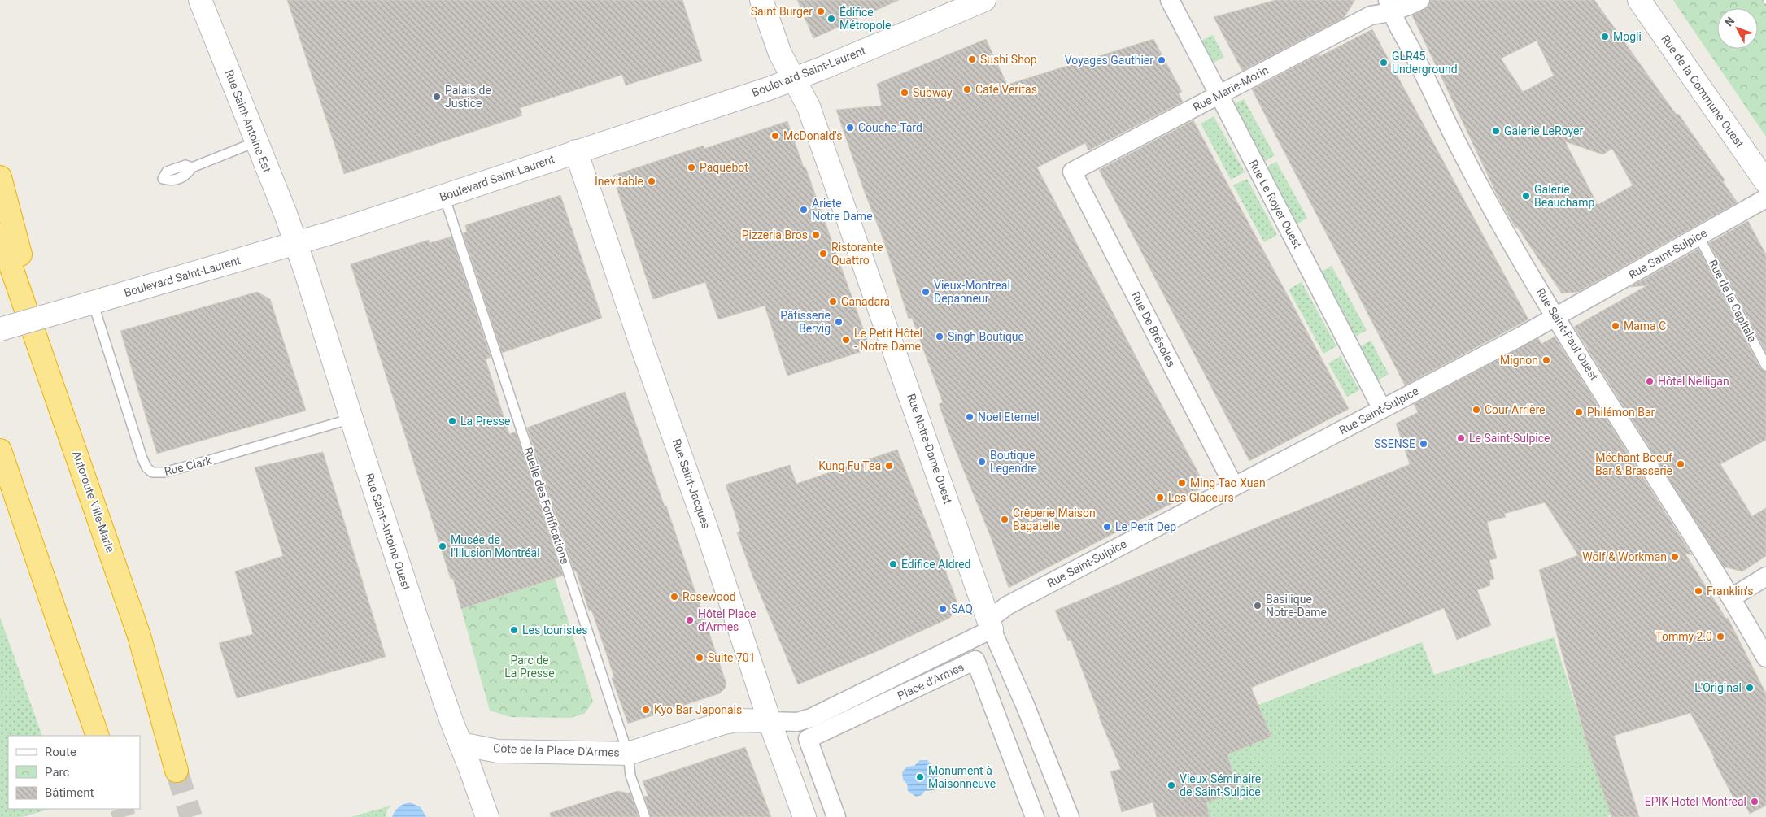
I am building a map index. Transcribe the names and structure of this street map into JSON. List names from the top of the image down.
{
  "streets": {
    "highway": ["Autoroute Ville-Marie"],
    "street": [
      "Boulevard Saint-Laurent",
      "Rue Marie-Morin",
      "Rue de la Commune Ouest",
      "Rue Saint-Antoine Est",
      "Rue Le Royer Ouest",
      "Rue Saint-Sulpice",
      "Rue De Brésoles",
      "Rue Saint-Paul Ouest",
      "Rue Notre-Dame Ouest",
      "Rue Saint-Jacques",
      "Rue Saint-Antoine Ouest",
      "Place d'Armes",
      "Côte de la Place D'Armes"
    ],
    "lane": ["Rue de la Capitale", "Rue Clark", "Ruelle des Fortifications"]
  },
  "crossings": [
    ["Boulevard Saint-Laurent", "Rue Saint-Antoine Est"],
    ["Boulevard Saint-Laurent", "Rue Notre-Dame Ouest"],
    ["Boulevard Saint-Laurent", "Rue Clark"],
    ["Boulevard Saint-Laurent", "Rue Saint-Jacques"],
    ["Boulevard Saint-Laurent", "Ruelle des Fortifications"],
    ["Boulevard Saint-Laurent", "Rue Saint-Antoine Ouest"],
    ["Rue Marie-Morin", "Rue Le Royer Ouest"],
    ["Rue Marie-Morin", "Rue De Brésoles"],
    ["Rue Marie-Morin", "Rue Saint-Paul Ouest"],
    ["Rue Saint-Antoine Est", "Rue Saint-Antoine Ouest"],
    ["Rue Le Royer Ouest", "Rue Saint-Sulpice"],
    ["Rue Saint-Sulpice", "Rue de la Capitale"],
    ["Rue Saint-Sulpice", "Rue De Brésoles"],
    ["Rue Saint-Sulpice", "Rue Saint-Paul Ouest"],
    ["Rue Saint-Sulpice", "Rue Notre-Dame Ouest"],
    ["Rue Saint-Sulpice", "Place d'Armes"],
    ["Rue Notre-Dame Ouest", "Place d'Armes"],
    ["Rue Clark", "Rue Saint-Antoine Ouest"],
    ["Rue Saint-Jacques", "Place d'Armes"],
    ["Rue Saint-Jacques", "Côte de la Place D'Armes"],
    ["Ruelle des Fortifications", "Côte de la Place D'Armes"],
    ["Rue Saint-Antoine Ouest", "Côte de la Place D'Armes"],
    ["Place d'Armes", "Côte de la Place D'Armes"]
  ],
  "parks": ["Parc de La Presse"],
  "places": [
    "Saint Burger",
    "Édifice Métropole",
    "Mogli",
    "Sushi Shop",
    "Voyages Gauthier",
    "GLR45 Underground",
    "Café Veritas",
    "Subway",
    "Palais de Justice",
    "Couche-Tard",
    "Galerie LeRoyer",
    "McDonald's",
    "Paquebot",
    "Inevitable",
    "Galerie Beauchamp",
    "Ariete Notre Dame",
    "Pizzeria Bros",
    "Ristorante Quattro",
    "Vieux-Montreal Depanneur",
    "Ganadara",
    "Pâtisserie Bervig",
    "Mama C",
    "Singh Boutique",
    "Le Petit Hôtel - Notre Dame",
    "Mignon",
    "Hôtel Nelligan",
    "Cour Arrière",
    "Philémon Bar",
    "Noel Eternel",
    "La Presse",
    "Le Saint-Sulpice",
    "SSENSE",
    "Boutique Legendre",
    "Méchant Boeuf Bar & Brasserie",
    "Kung Fu Tea",
    "Ming Tao Xuan",
    "Les Glaceurs",
    "Crêperie Maison Bagatelle",
    "Le Petit Dep",
    "Musée de l'Illusion Montréal",
    "Wolf & Workman",
    "Édifice Aldred",
    "Franklin's",
    "Rosewood",
    "Basilique Notre-Dame",
    "SAQ",
    "Hôtel Place d'Armes",
    "Les touristes",
    "Tommy 2.0",
    "Suite 701",
    "L'Original",
    "Kyo Bar Japonais",
    "Monument à Maisonneuve",
    "Vieux Séminaire de Saint-Sulpice",
    "EPIK Hotel Montreal"
  ],
  "legend": ["Route", "Parc", "Bâtiment"],
  "north": "top left"
}
